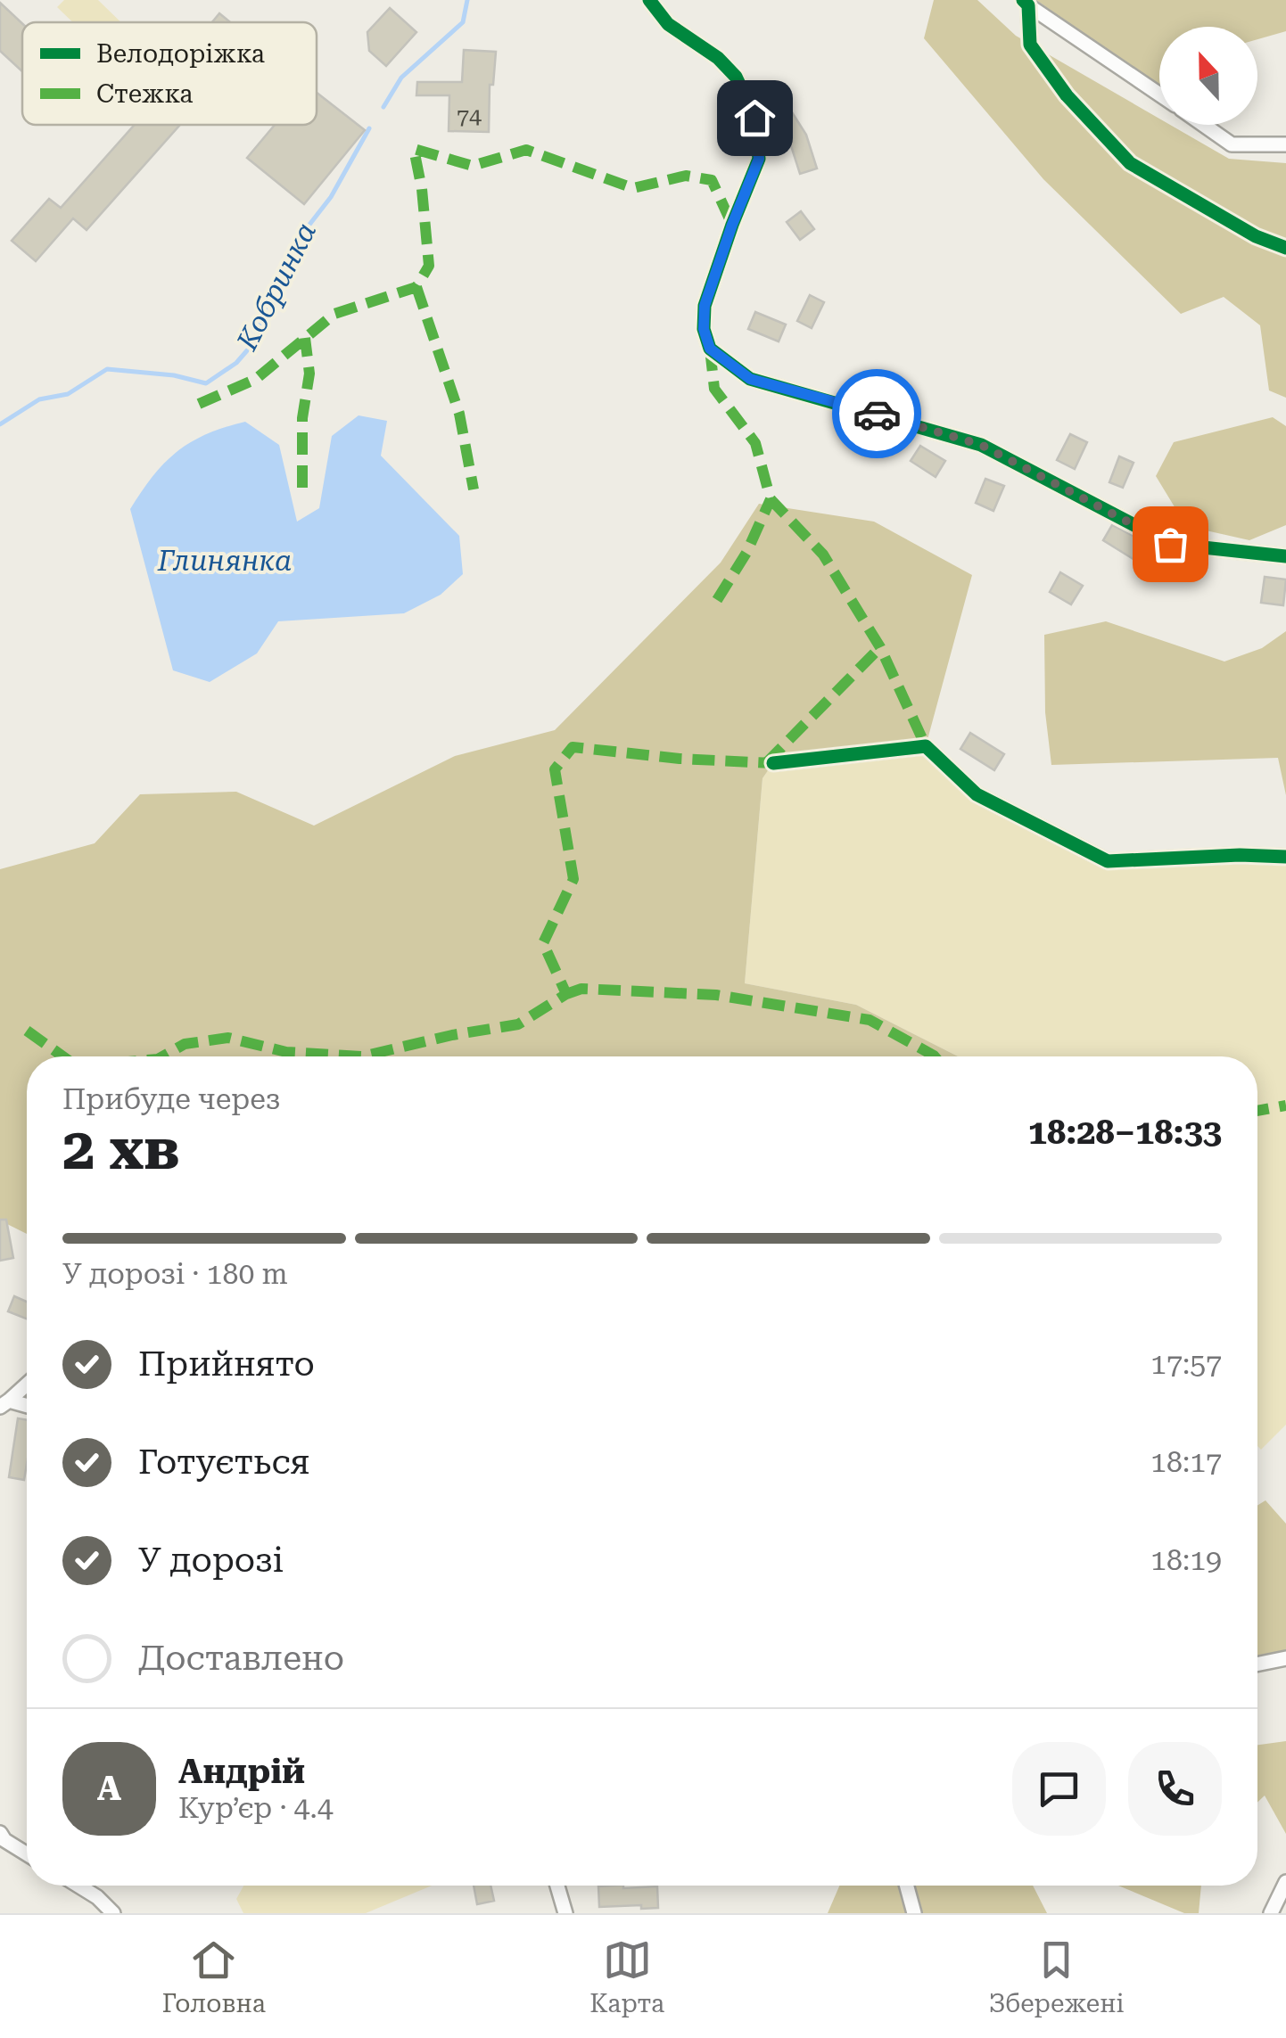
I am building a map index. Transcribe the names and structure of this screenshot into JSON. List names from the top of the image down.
{
  "water": ["Кобринка", "Глинянка"],
  "house_numbers": ["74"],
  "legend": ["Велодоріжка", "Стежка"],
  "north": "top",
  "page": {
    "heading": ["2 хв", "Прибуде через", "18:28–18:33"],
    "panel": ["Андрій", "Кур’єр · 4.4"],
    "bar": "У дорозі · 180 m",
    "list": [
      ["Прийнято", "17:57"],
      ["Готується", "18:17"],
      ["У дорозі", "18:19"],
      "Доставлено"
    ],
    "round": "А",
    "tabs": ["Головна", "Карта", "Збережені"]
  }
}
